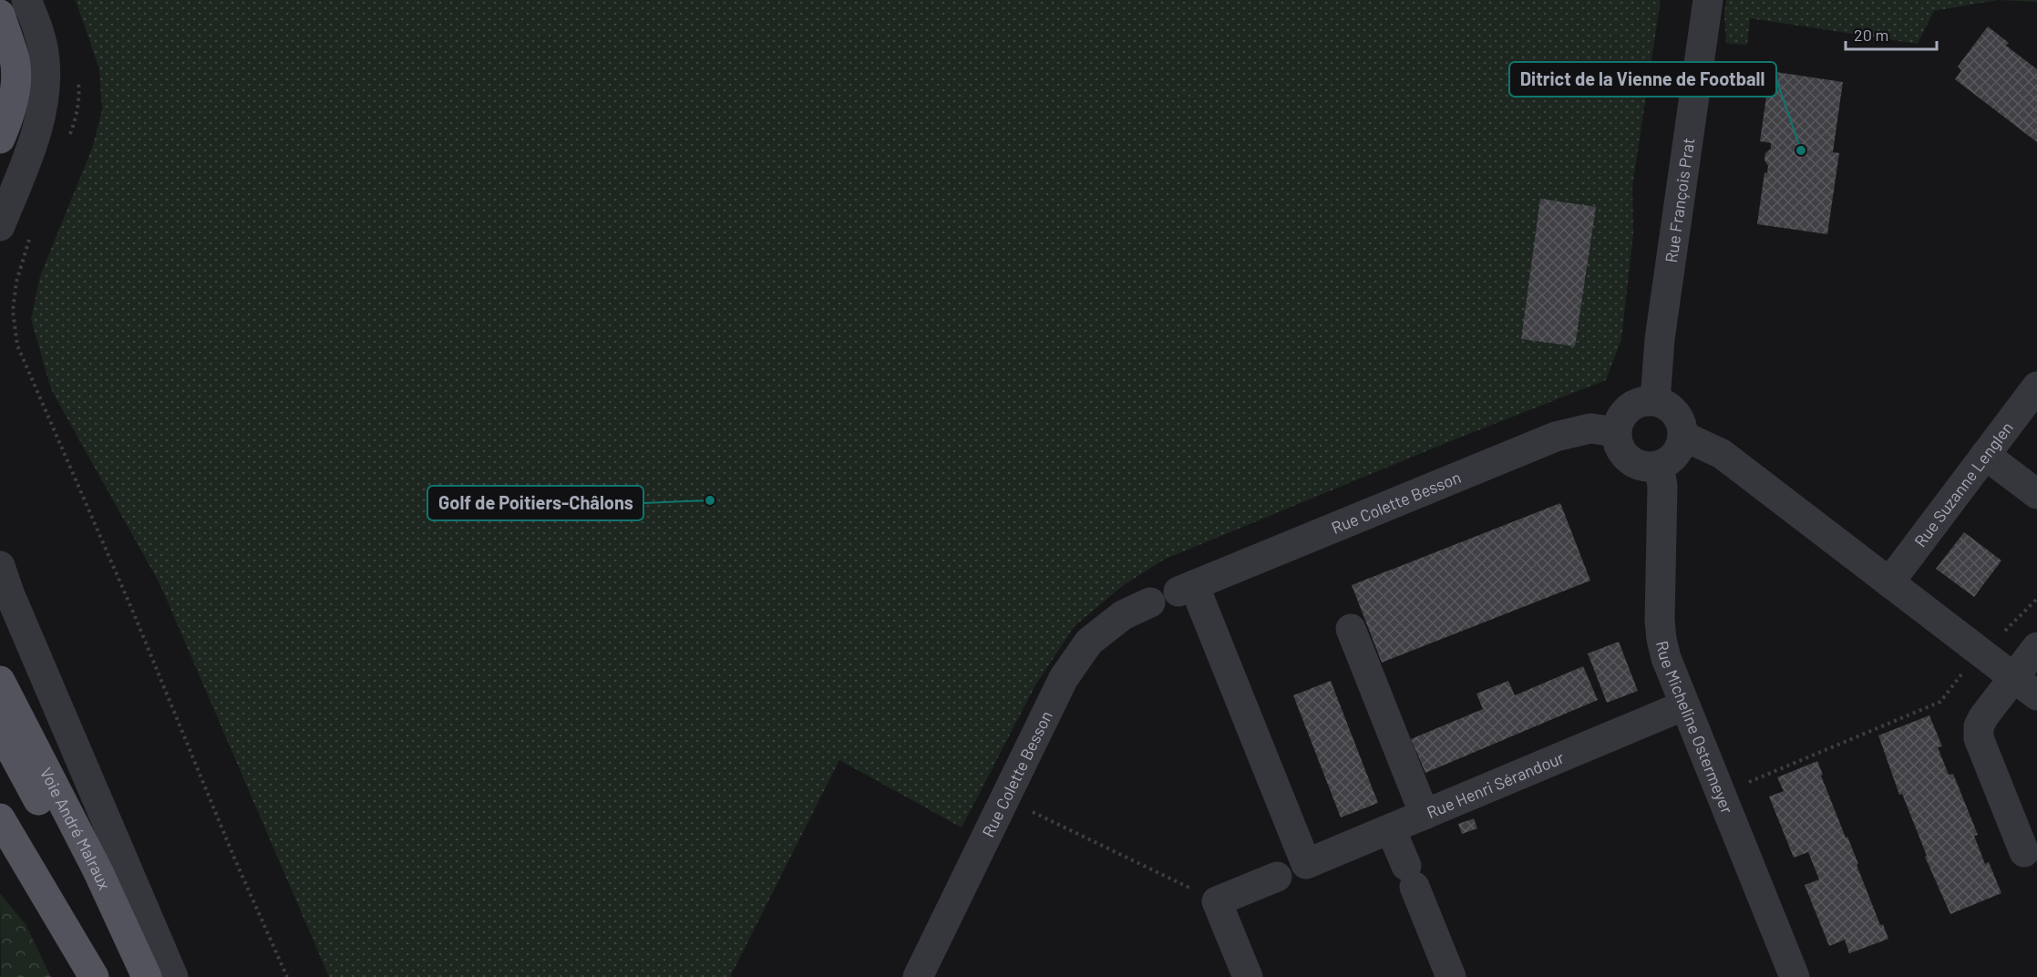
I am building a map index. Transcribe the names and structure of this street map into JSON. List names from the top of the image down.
{
  "streets": {
    "main road": ["Voie André Malraux"],
    "street": [
      "Rue François Prat",
      "Rue Suzanne Lenglen",
      "Rue Colette Besson",
      "Rue Micheline Ostermeyer",
      "Rue Henri Sérandour"
    ]
  },
  "crossings": [
    ["Rue François Prat", "Rue Colette Besson"],
    ["Rue François Prat", "Rue Micheline Ostermeyer"],
    ["Rue Colette Besson", "Rue Micheline Ostermeyer"],
    ["Rue Colette Besson", "Rue Henri Sérandour"],
    ["Rue Micheline Ostermeyer", "Rue Henri Sérandour"]
  ],
  "places": ["Ditrict de la Vienne de Football", "Golf de Poitiers-Châlons"],
  "scale_bar": "20 m"
}
